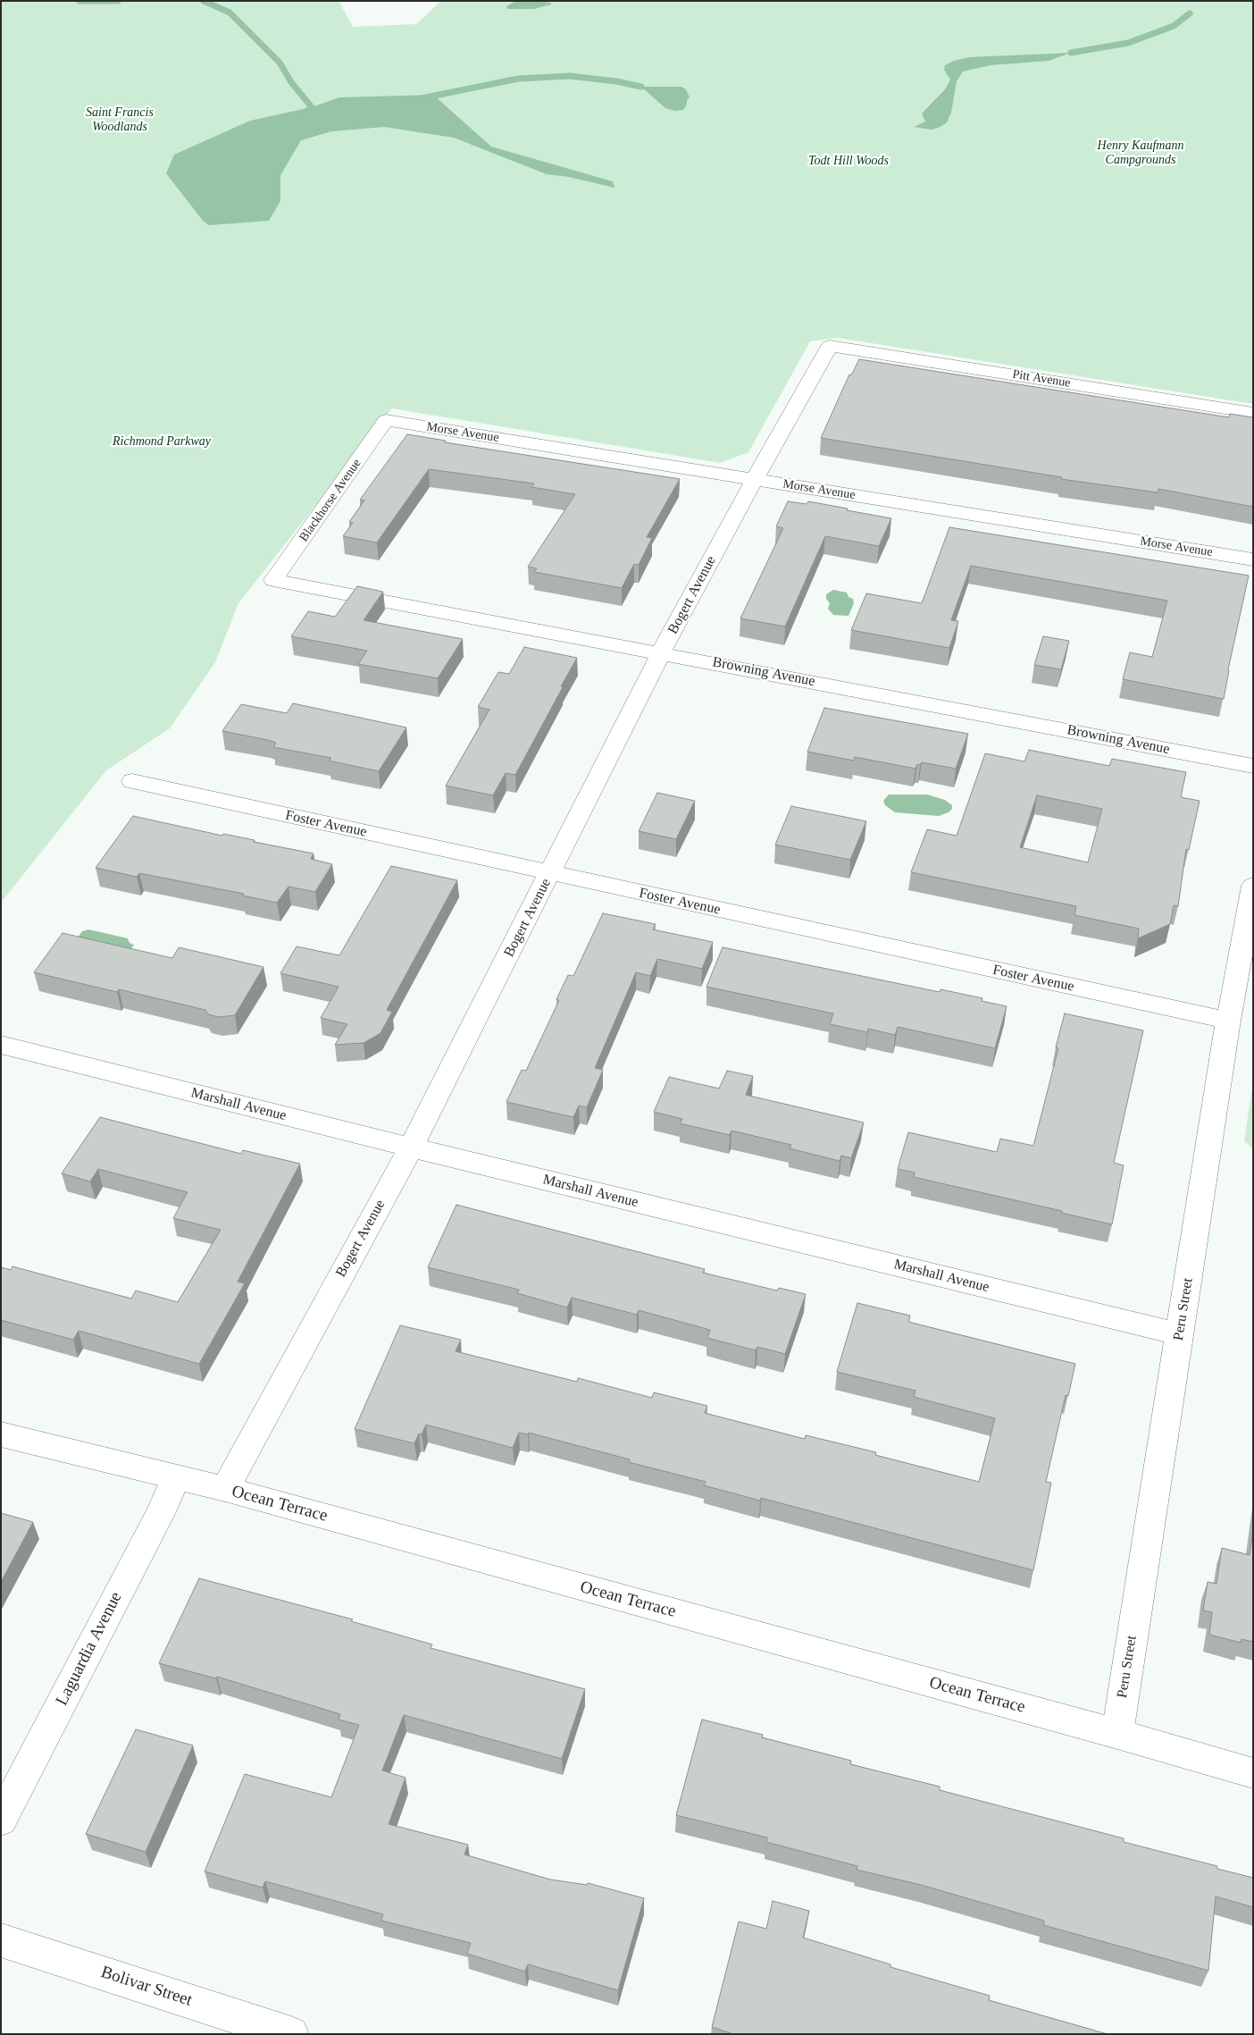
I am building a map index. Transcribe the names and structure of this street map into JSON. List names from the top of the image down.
{
  "streets": {
    "street": [
      "Pitt Avenue",
      "Morse Avenue",
      "Blackhorse Avenue",
      "Bogert Avenue",
      "Browning Avenue",
      "Foster Avenue",
      "Marshall Avenue",
      "Peru Street",
      "Ocean Terrace",
      "Laguardia Avenue",
      "Bolivar Street"
    ]
  },
  "crossings": [
    ["Pitt Avenue", "Bogert Avenue"],
    ["Morse Avenue", "Blackhorse Avenue"],
    ["Morse Avenue", "Bogert Avenue"],
    ["Blackhorse Avenue", "Browning Avenue"],
    ["Bogert Avenue", "Browning Avenue"],
    ["Bogert Avenue", "Foster Avenue"],
    ["Bogert Avenue", "Marshall Avenue"],
    ["Bogert Avenue", "Ocean Terrace"],
    ["Foster Avenue", "Peru Street"],
    ["Marshall Avenue", "Peru Street"],
    ["Peru Street", "Ocean Terrace"],
    ["Ocean Terrace", "Laguardia Avenue"]
  ],
  "parks": [
    "Saint Francis Woodlands",
    "Henry Kaufmann Campgrounds",
    "Todt Hill Woods",
    "Richmond Parkway"
  ]
}
